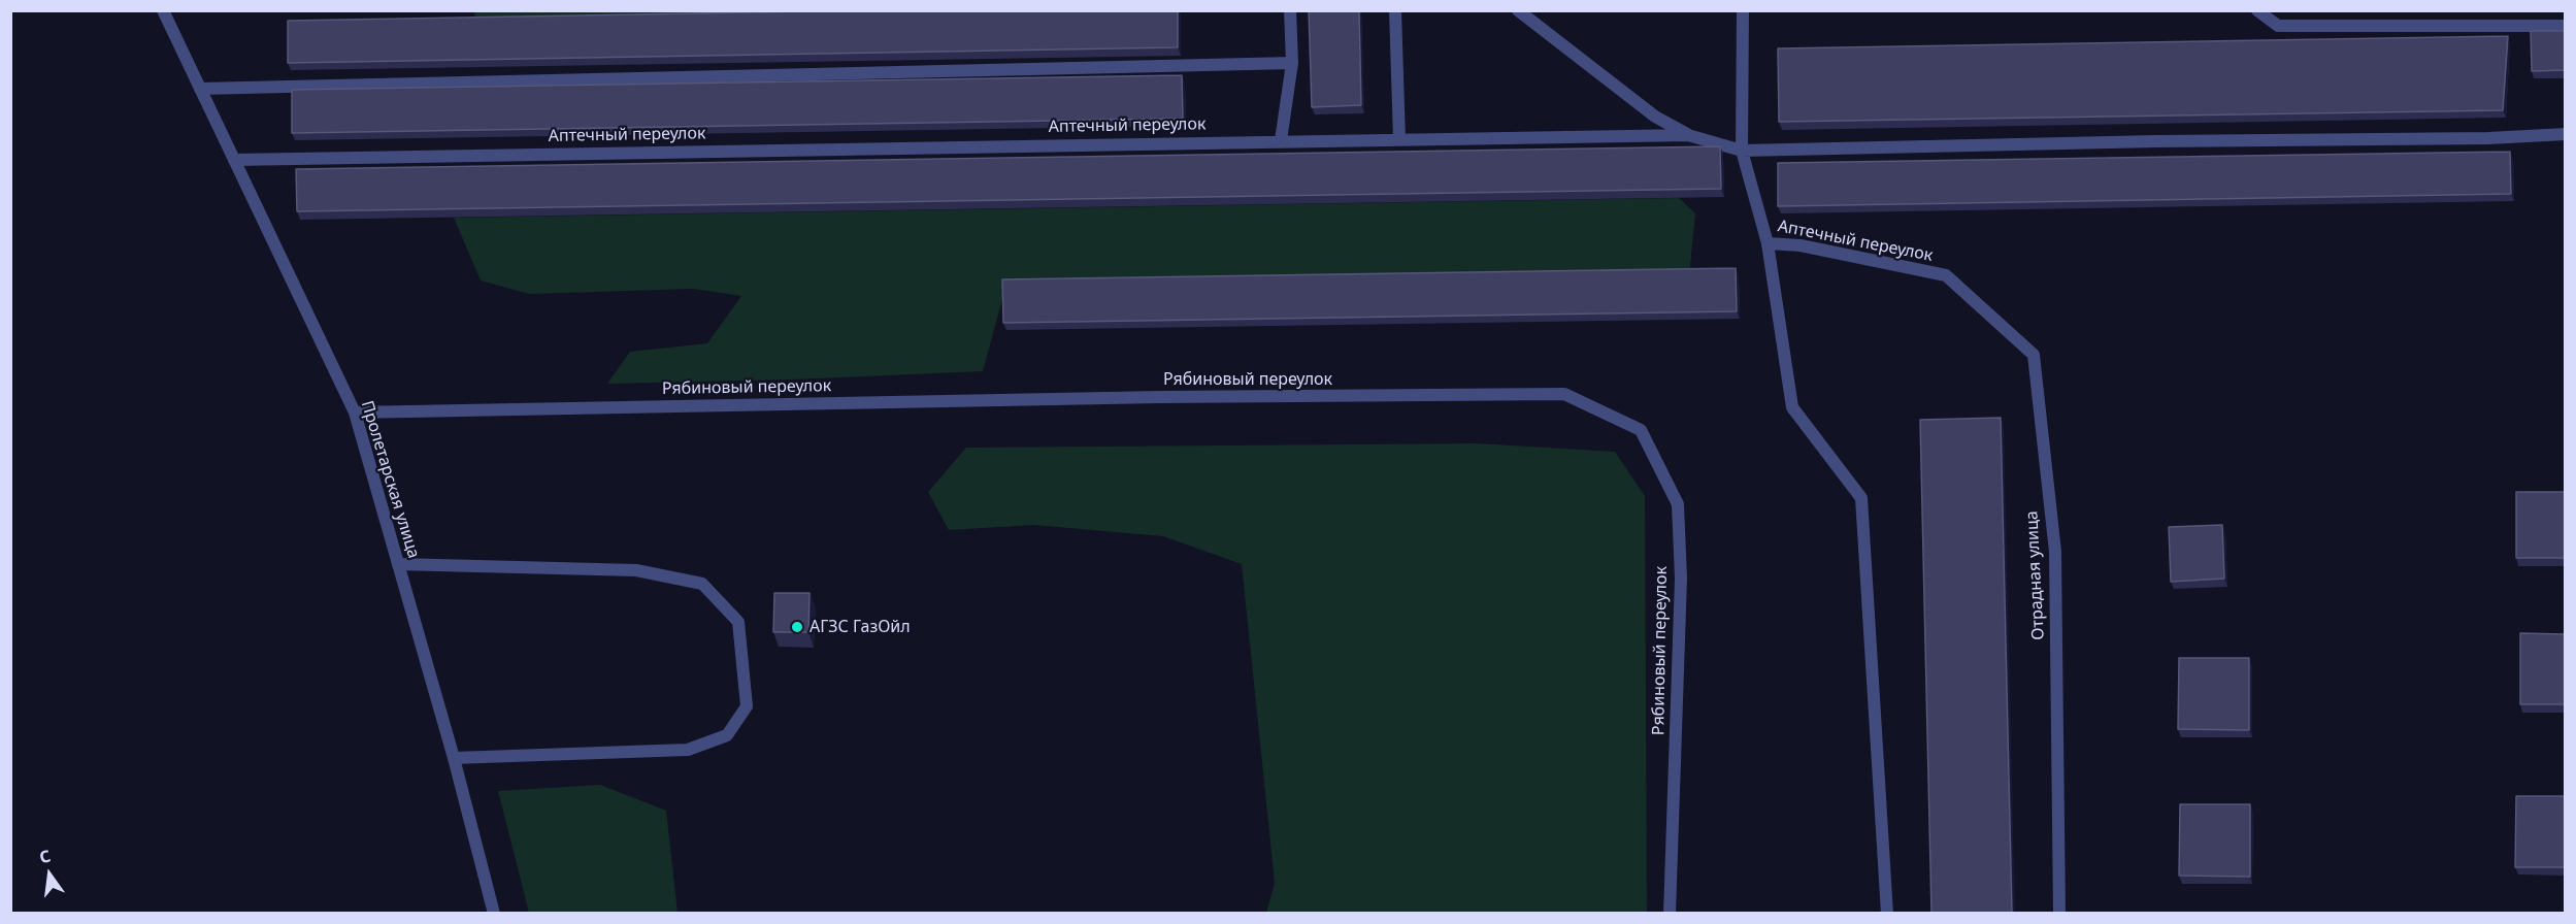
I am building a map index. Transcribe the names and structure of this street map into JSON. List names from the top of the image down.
{
  "streets": {
    "street": [
      "Аптечный переулок",
      "Рябиновый переулок",
      "Пролетарская улица",
      "Отрадная улица"
    ]
  },
  "crossings": [
    ["Аптечный переулок", "Пролетарская улица"],
    ["Аптечный переулок", "Отрадная улица"],
    ["Рябиновый переулок", "Пролетарская улица"]
  ],
  "places": ["АГЗС ГазОйл"],
  "north": "top"
}
